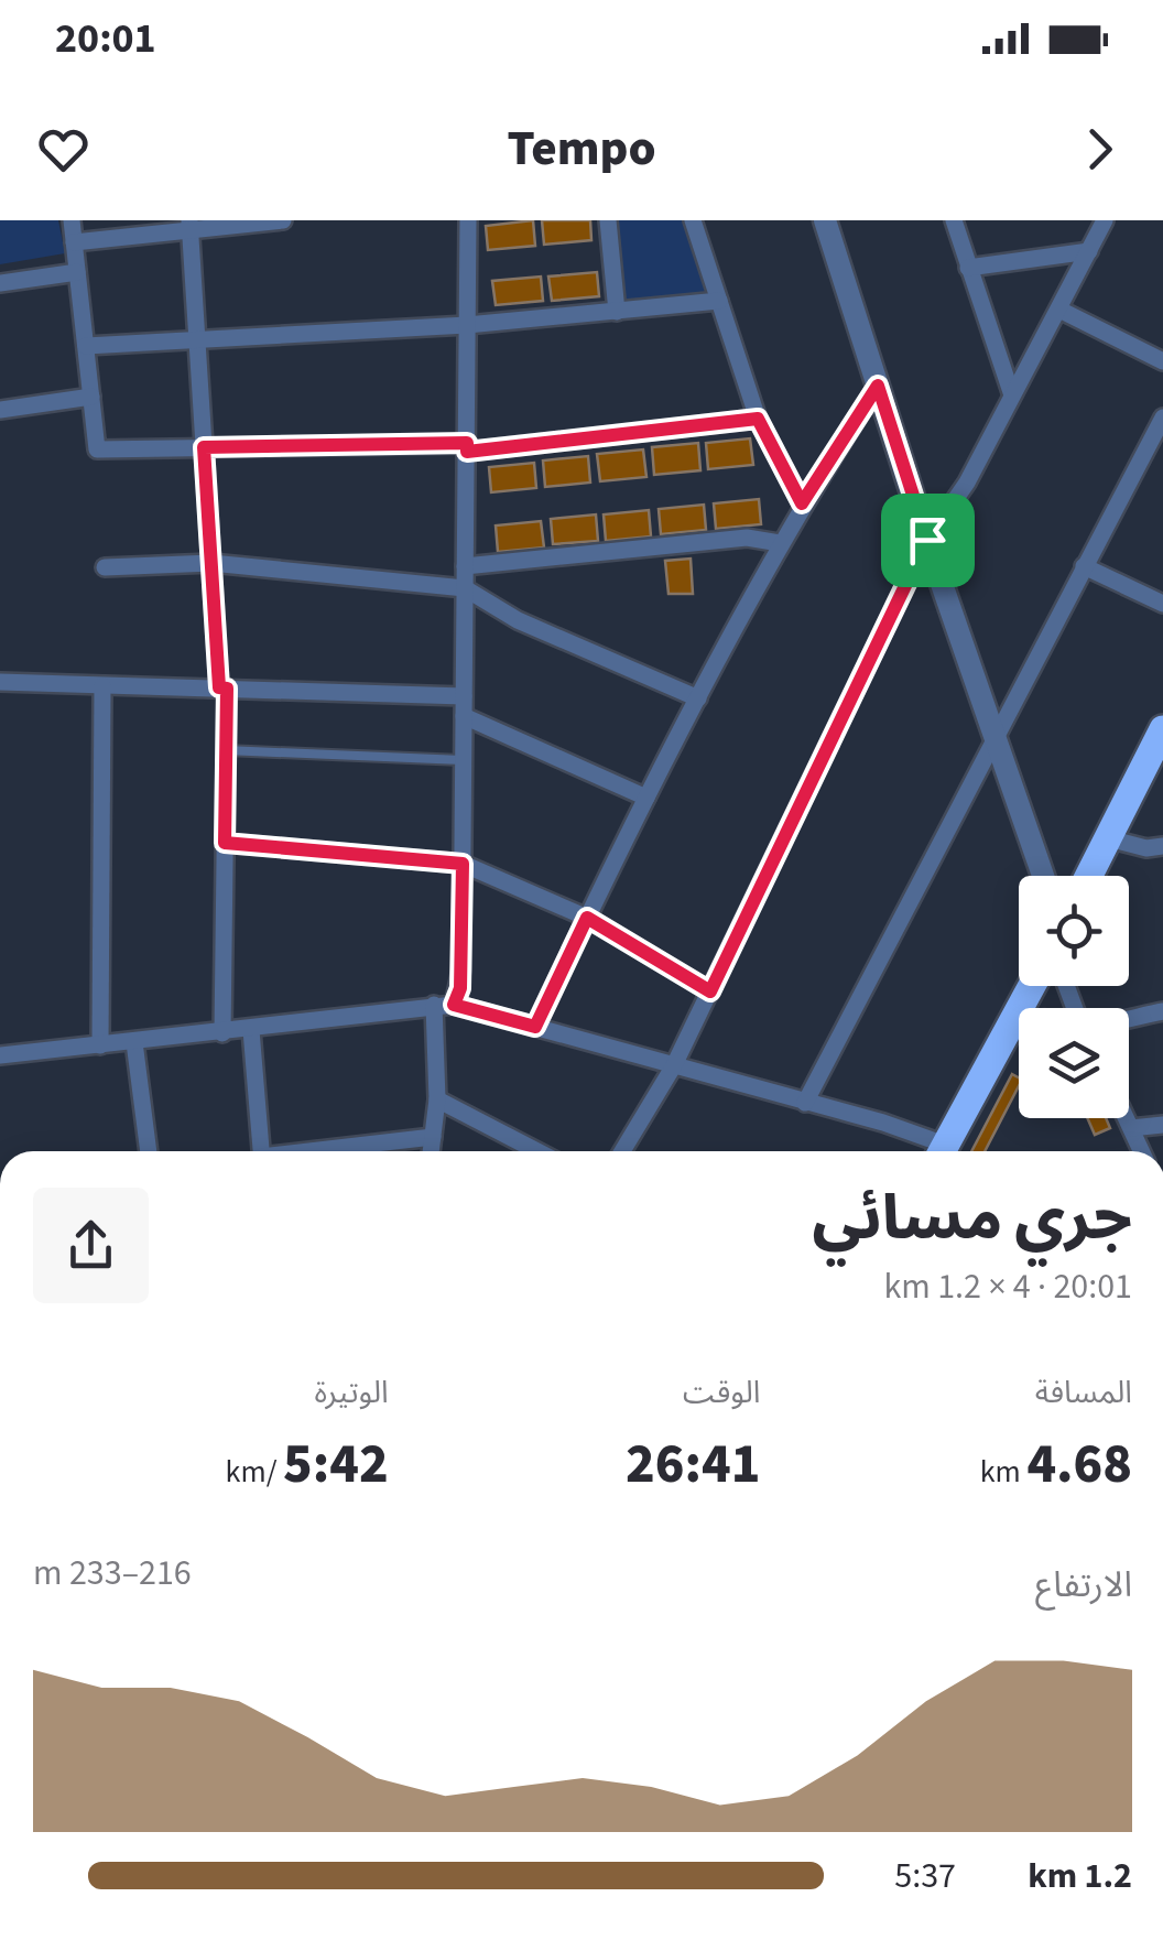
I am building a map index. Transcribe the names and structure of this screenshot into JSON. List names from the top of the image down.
{
  "page": {
    "status": "20:01",
    "header": "Tempo",
    "heading": ["جري مسائي", "20:01 · 4 × 1.2 km"],
    "stats": [
      ["المسافة", "4.68 km"],
      ["الوقت", "26:41"],
      ["الوتيرة", "5:42 /km"]
    ],
    "chart": ["الارتفاع", "216–233 m"],
    "list": [
      {
        "name": "1.2 km",
        "note": "5:37"
      }
    ]
  }
}
